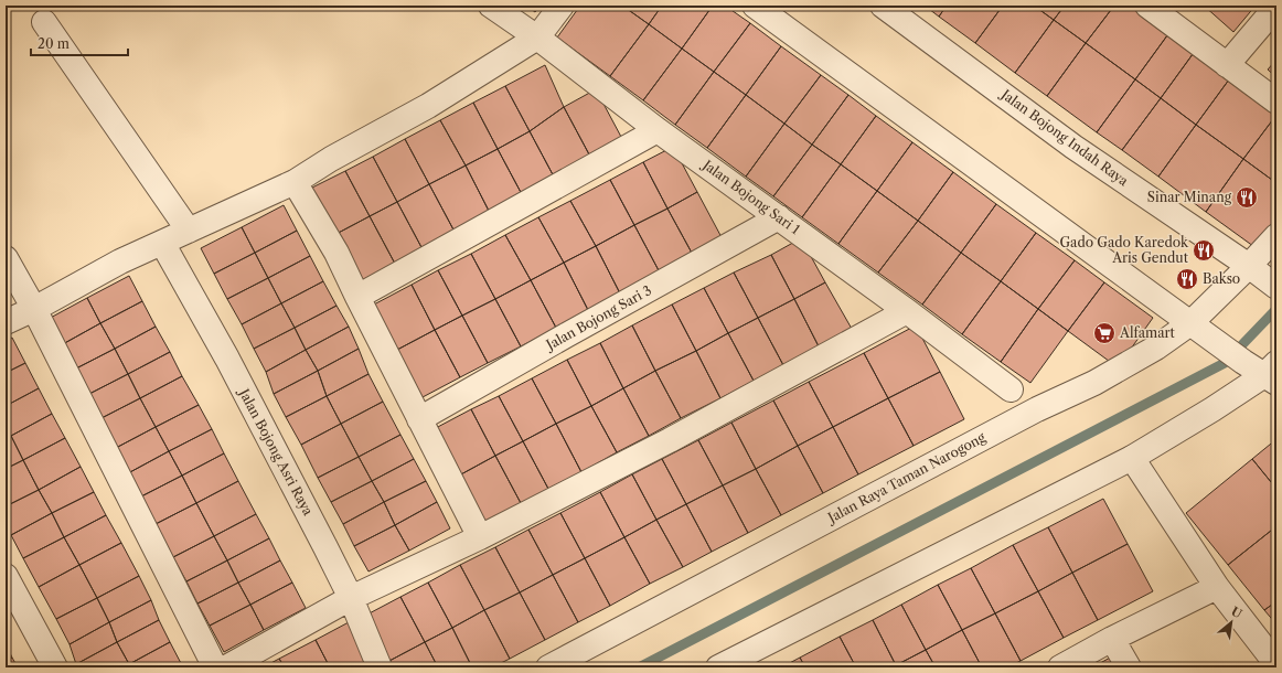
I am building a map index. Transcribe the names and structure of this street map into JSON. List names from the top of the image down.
{
  "streets": {
    "street": [
      "Jalan Bojong Indah Raya",
      "Jalan Bojong Sari 1",
      "Jalan Bojong Sari 3",
      "Jalan Bojong Asri Raya",
      "Jalan Raya Taman Narogong"
    ]
  },
  "crossings": [
    ["Jalan Bojong Indah Raya", "Jalan Raya Taman Narogong"],
    ["Jalan Bojong Sari 1", "Jalan Bojong Sari 3"]
  ],
  "places": {
    "restaurant": ["Sinar Minang", "Gado Gado Karedok Aris Gendut", "Bakso"],
    "supermarket": ["Alfamart"]
  },
  "scale_bar": "20 m",
  "north": "top right"
}
